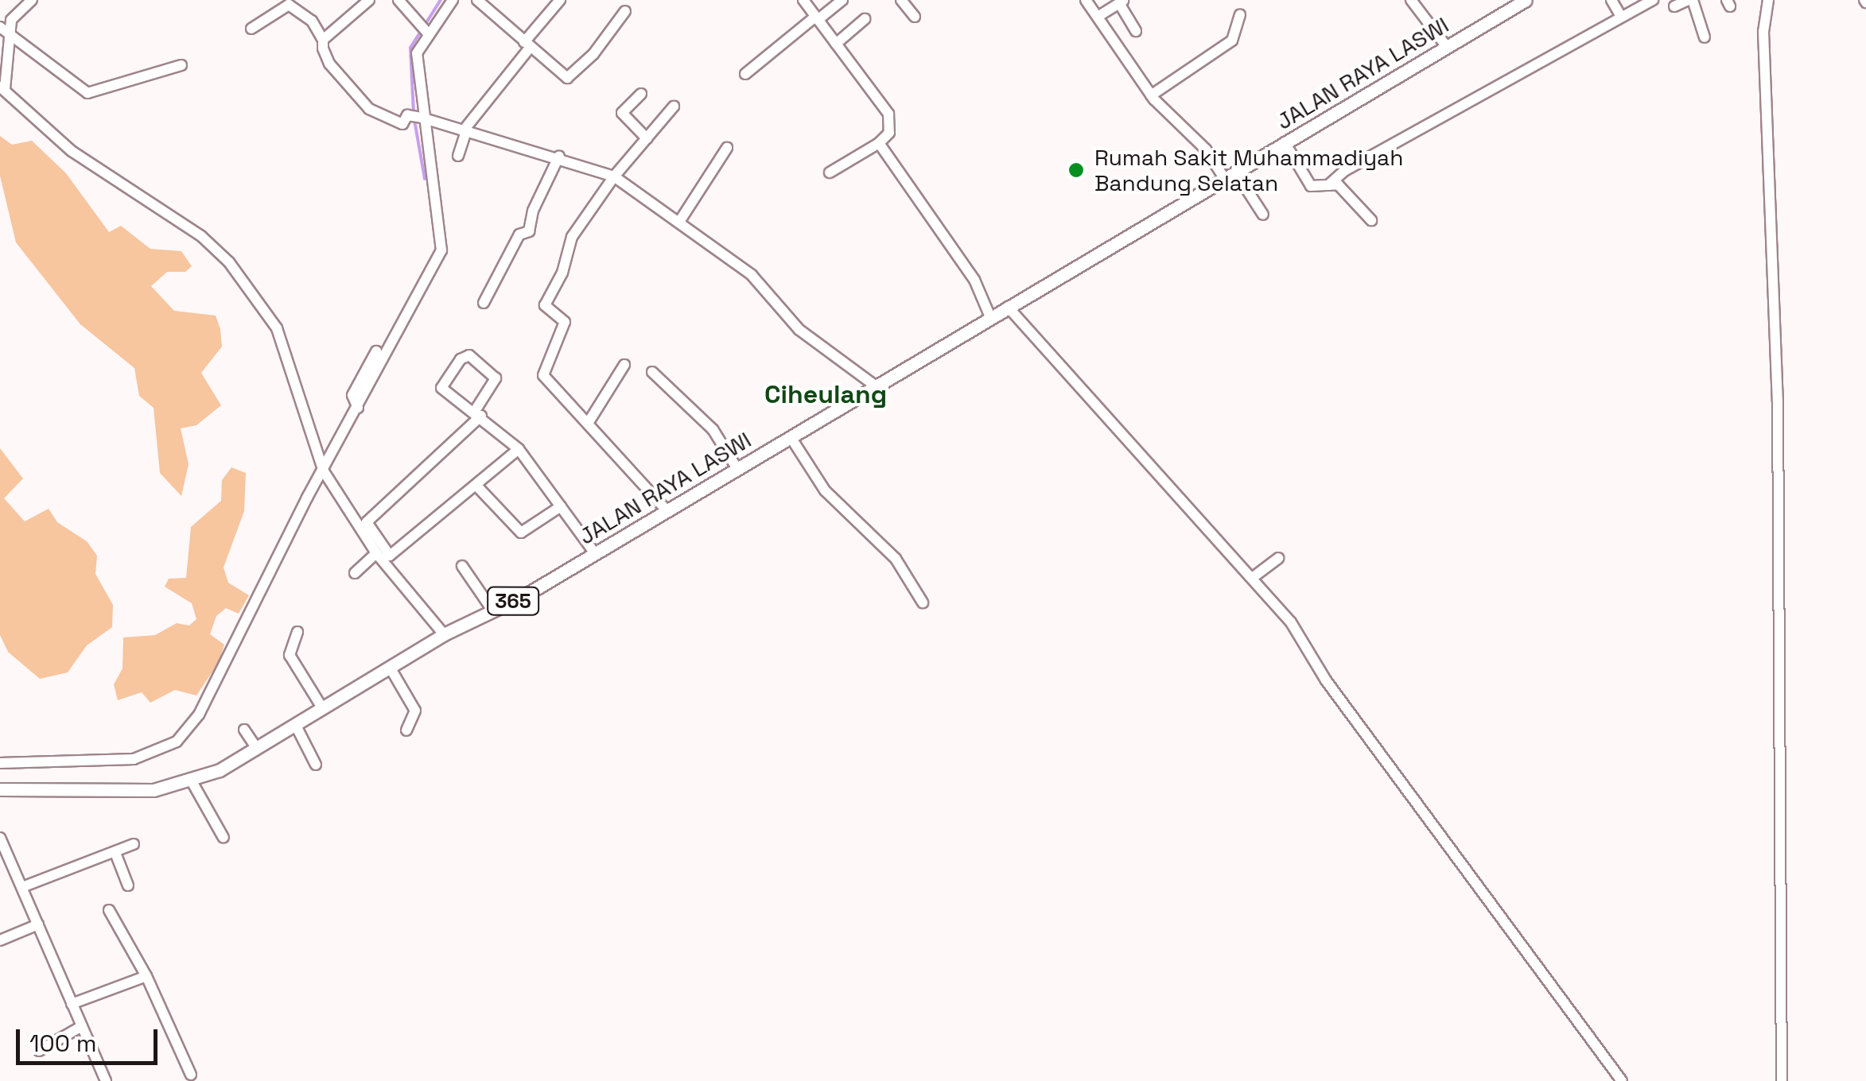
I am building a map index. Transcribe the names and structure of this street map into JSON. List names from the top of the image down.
{
  "streets": {
    "main road": ["JALAN RAYA LASWI", "365"]
  },
  "districts": ["Ciheulang"],
  "places": ["Rumah Sakit Muhammadiyah Bandung Selatan"],
  "scale_bar": "100 m"
}
